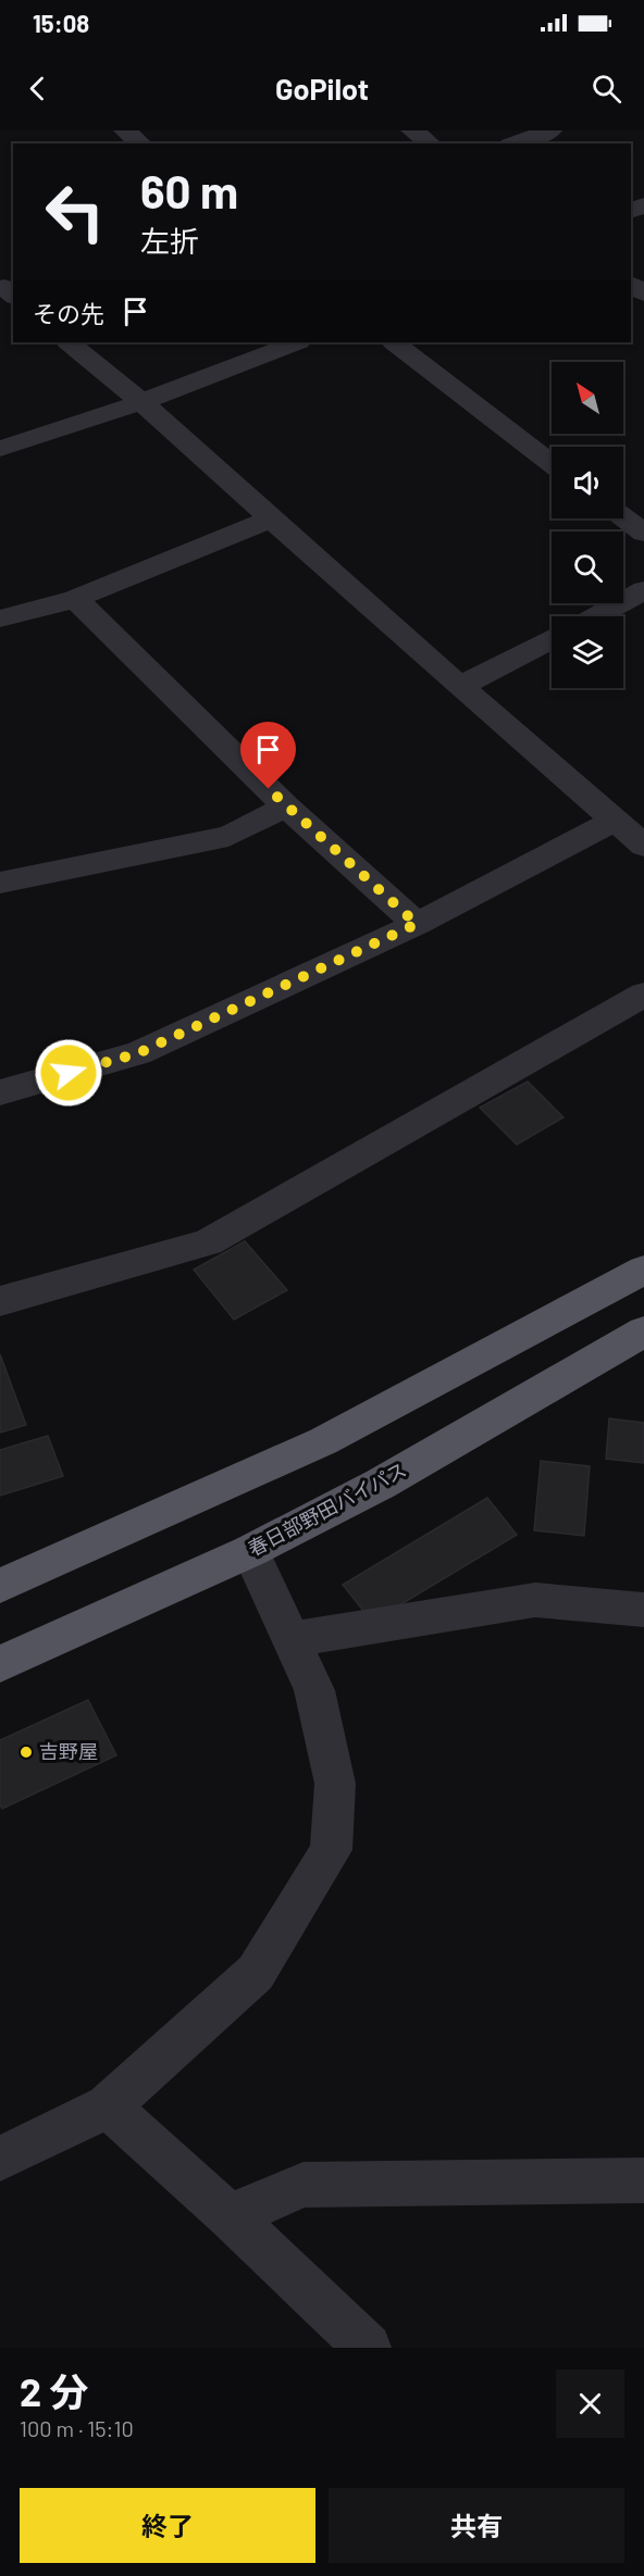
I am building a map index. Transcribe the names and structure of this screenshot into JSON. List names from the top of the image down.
{
  "streets": {
    "highway": ["春日部野田バイパス"]
  },
  "places": ["吉野屋"],
  "north": "top left",
  "page": {
    "status": "15:08",
    "header": "GoPilot",
    "turn": ["60 m", "左折"],
    "then": "その先",
    "heading": ["2 分", "100 m · 15:10"],
    "buttons": ["終了", "共有"]
  }
}
